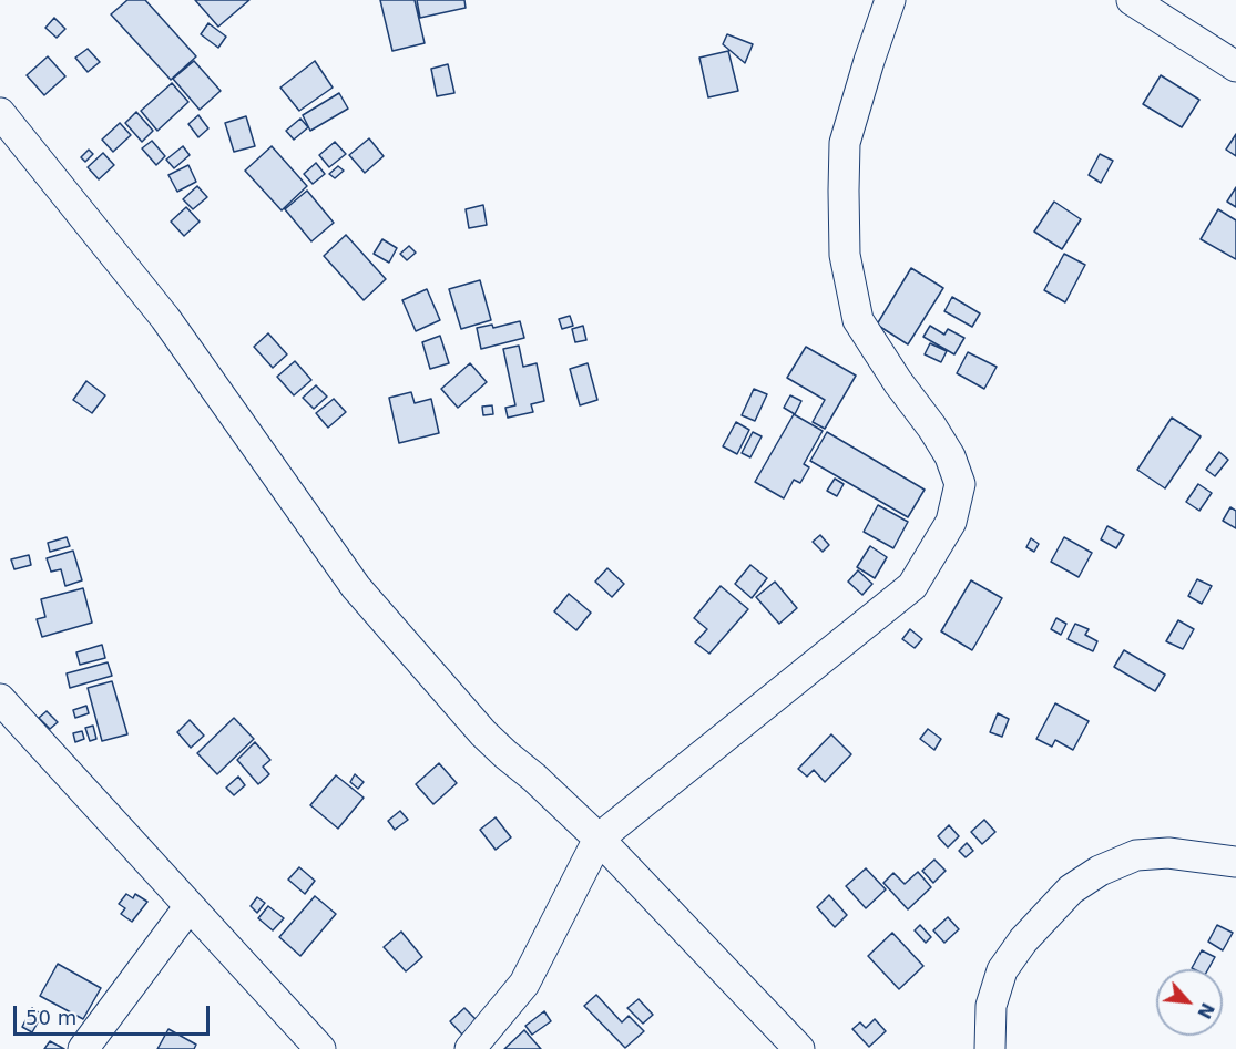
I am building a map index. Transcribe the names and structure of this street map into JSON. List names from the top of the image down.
{
  "scale_bar": "50 m",
  "north": "bottom right"
}
